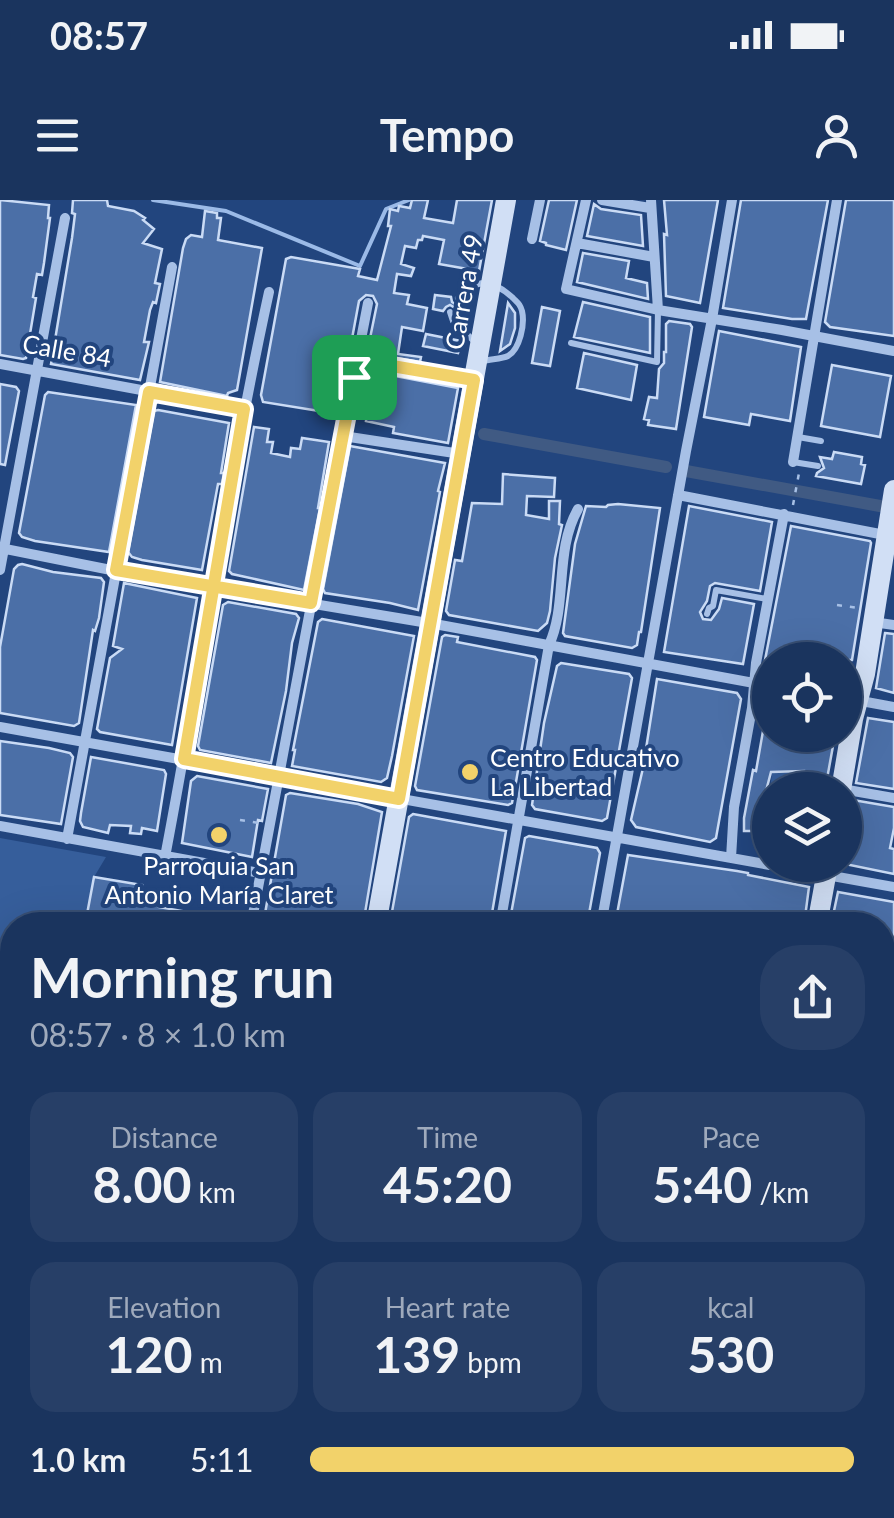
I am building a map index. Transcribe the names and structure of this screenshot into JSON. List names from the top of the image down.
{
  "streets": {
    "street": ["Carrera 49", "Calle 84"]
  },
  "places": ["Centro Educativo La Libertad", "Parroquia San Antonio María Claret"],
  "page": {
    "status": "08:57",
    "header": "Tempo",
    "heading": ["Morning run", "08:57 · 8 × 1.0 km"],
    "stats": [
      ["Distance", "8.00 km"],
      ["Time", "45:20"],
      ["Pace", "5:40 /km"],
      ["Elevation", "120 m"],
      ["Heart rate", "139 bpm"],
      ["kcal", "530"]
    ],
    "list": [
      {
        "name": "1.0 km",
        "note": "5:11"
      }
    ]
  }
}
